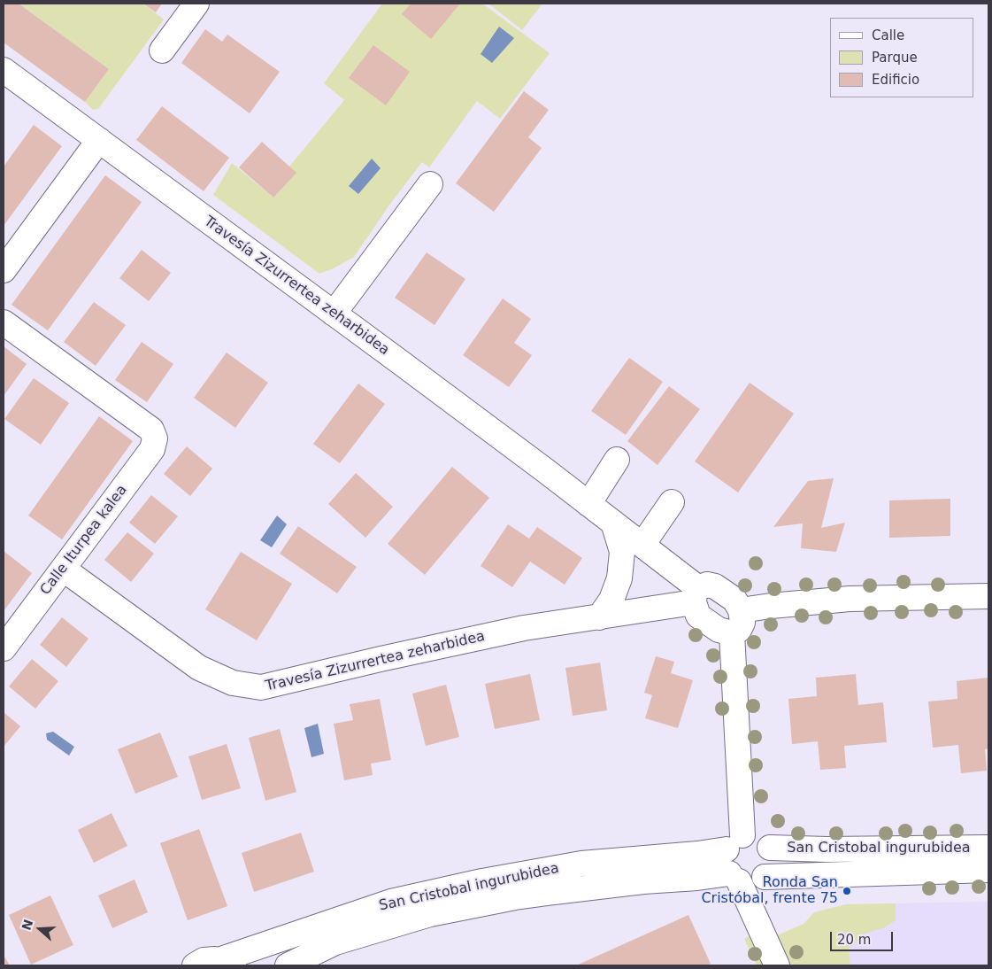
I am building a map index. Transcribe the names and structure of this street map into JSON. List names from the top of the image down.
{
  "streets": {
    "street": ["Travesía Zizurrertea zeharbidea", "Calle Iturpea kalea", "San Cristobal ingurubidea"]
  },
  "crossings": [
    ["Travesía Zizurrertea zeharbidea", "Calle Iturpea kalea"]
  ],
  "places": ["Ronda San Cristóbal, frente 75"],
  "legend": ["Calle", "Parque", "Edificio"],
  "scale_bar": "20 m",
  "north": "left"
}
